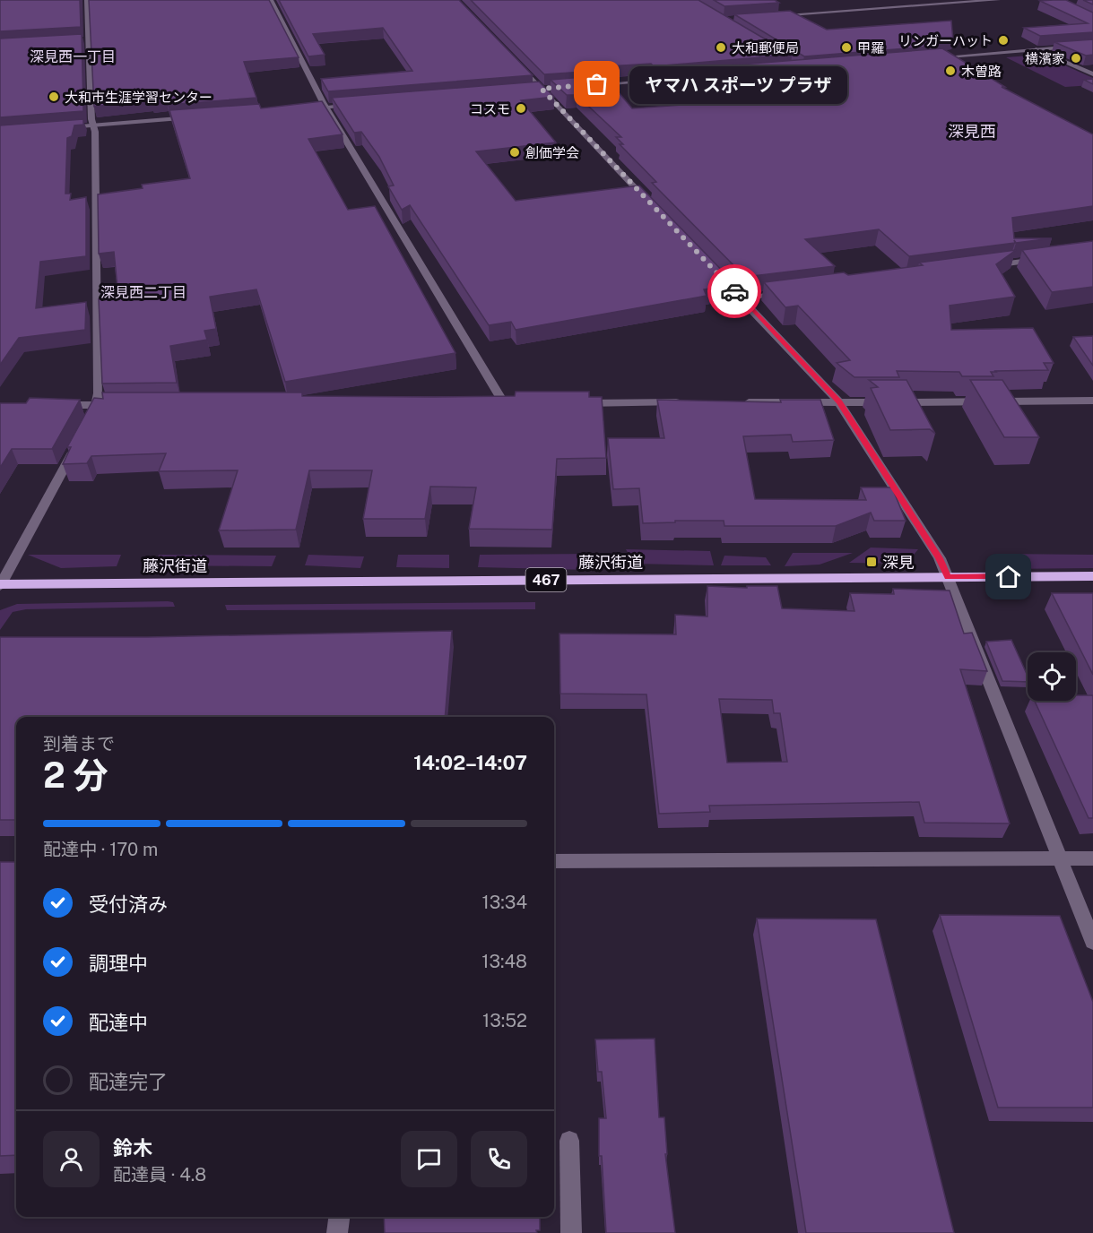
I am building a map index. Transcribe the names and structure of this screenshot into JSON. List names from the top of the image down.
{
  "streets": {
    "highway": ["藤沢街道", "467"]
  },
  "districts": ["深見西一丁目", "深見西", "深見西二丁目"],
  "places": {
    "other": [
      "リンガーハット",
      "大和郵便局",
      "甲羅",
      "横濱家",
      "木曽路",
      "ヤマハ スポーツ プラザ",
      "大和市生涯学習センター",
      "コスモ",
      "創価学会"
    ],
    "transit": ["深見"]
  },
  "page": {
    "bubble": "ヤマハ スポーツ プラザ",
    "heading": ["2 分", "到着まで", "14:02–14:07"],
    "panel": ["鈴木", "配達員 · 4.8"],
    "bar": "配達中 · 170 m",
    "list": [
      ["受付済み", "13:34"],
      ["調理中", "13:48"],
      ["配達中", "13:52"],
      "配達完了"
    ]
  }
}
